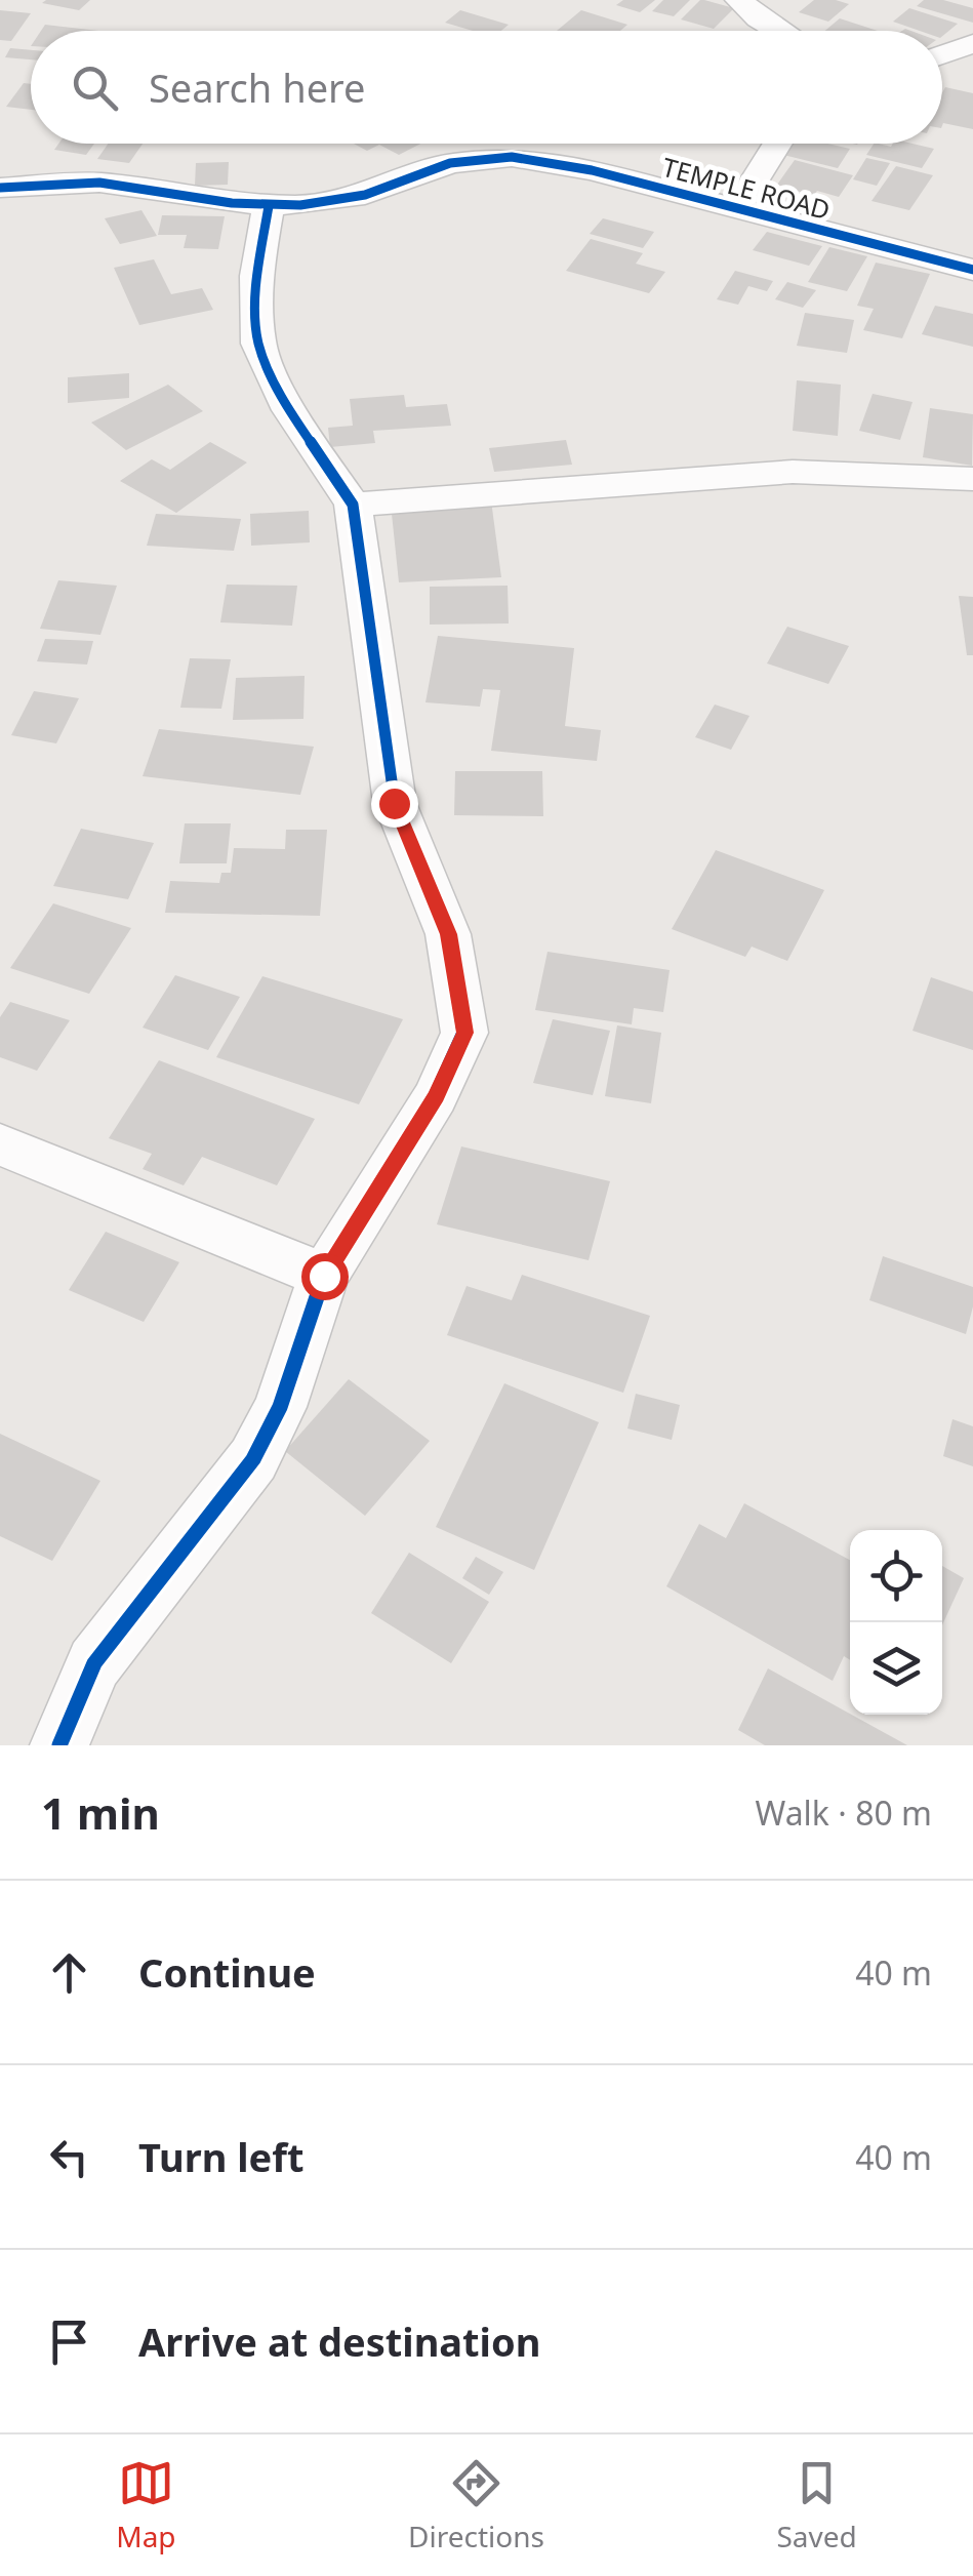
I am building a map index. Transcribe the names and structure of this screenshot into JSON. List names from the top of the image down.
{
  "streets": {
    "street": ["TEMPLE ROAD"]
  },
  "page": {
    "search": "Search here",
    "heading": ["1 min", "Walk · 80 m"],
    "list": [
      ["Continue", "40 m"],
      ["Turn left", "40 m"],
      "Arrive at destination"
    ],
    "nav": ["Map", "Directions", "Saved"]
  }
}
